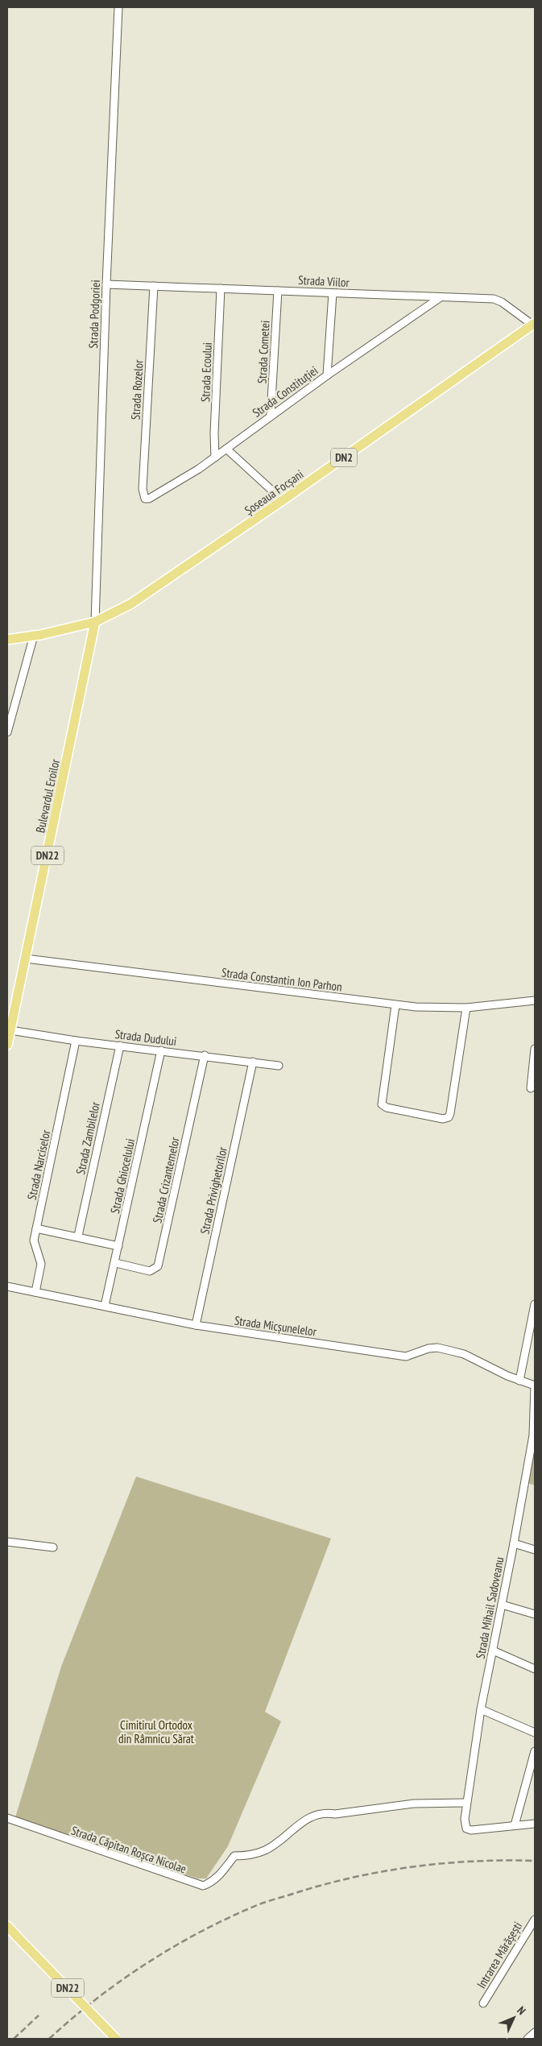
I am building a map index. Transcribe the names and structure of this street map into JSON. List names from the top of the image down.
{
  "streets": {
    "main road": [
      "DN2",
      "Șoseaua Focșani",
      "Bulevardul Eroilor",
      "DN22"
    ],
    "street": [
      "Strada Viilor",
      "Strada Podgoriei",
      "Strada Cometei",
      "Strada Ecoului",
      "Strada Rozelor",
      "Strada Constituției",
      "Strada Constantin Ion Parhon",
      "Strada Dudului",
      "Strada Zambilelor",
      "Strada Narciselor",
      "Strada Ghiocelului",
      "Strada Crizantemelor",
      "Strada Privighetorilor",
      "Strada Micșunelelor",
      "Strada Mihail Sadoveanu",
      "Strada Căpitan Roșca Nicolae",
      "Intrarea Mărășești"
    ]
  },
  "crossings": [
    ["Strada Viilor", "Strada Podgoriei"],
    ["Strada Viilor", "Strada Cometei"],
    ["Strada Viilor", "Strada Ecoului"],
    ["Strada Viilor", "Strada Rozelor"],
    ["Strada Viilor", "Strada Constituției"],
    ["Strada Viilor", "Șoseaua Focșani"],
    ["Strada Podgoriei", "Șoseaua Focșani"],
    ["Strada Podgoriei", "Bulevardul Eroilor"],
    ["Strada Cometei", "Strada Constituției"],
    ["Strada Ecoului", "Strada Constituției"],
    ["Strada Rozelor", "Strada Constituției"],
    ["Șoseaua Focșani", "Bulevardul Eroilor"],
    ["Bulevardul Eroilor", "Strada Constantin Ion Parhon"],
    ["Bulevardul Eroilor", "Strada Dudului"],
    ["Strada Dudului", "Strada Zambilelor"],
    ["Strada Dudului", "Strada Narciselor"],
    ["Strada Dudului", "Strada Ghiocelului"],
    ["Strada Dudului", "Strada Crizantemelor"],
    ["Strada Dudului", "Strada Privighetorilor"],
    ["Strada Narciselor", "Strada Micșunelelor"],
    ["Strada Ghiocelului", "Strada Crizantemelor"],
    ["Strada Ghiocelului", "Strada Micșunelelor"],
    ["Strada Privighetorilor", "Strada Micșunelelor"],
    ["Strada Micșunelelor", "Strada Mihail Sadoveanu"],
    ["Strada Mihail Sadoveanu", "Strada Căpitan Roșca Nicolae"]
  ],
  "parks": ["Cimitirul Ortodox din Râmnicu Sărat"],
  "north": "top right"
}
